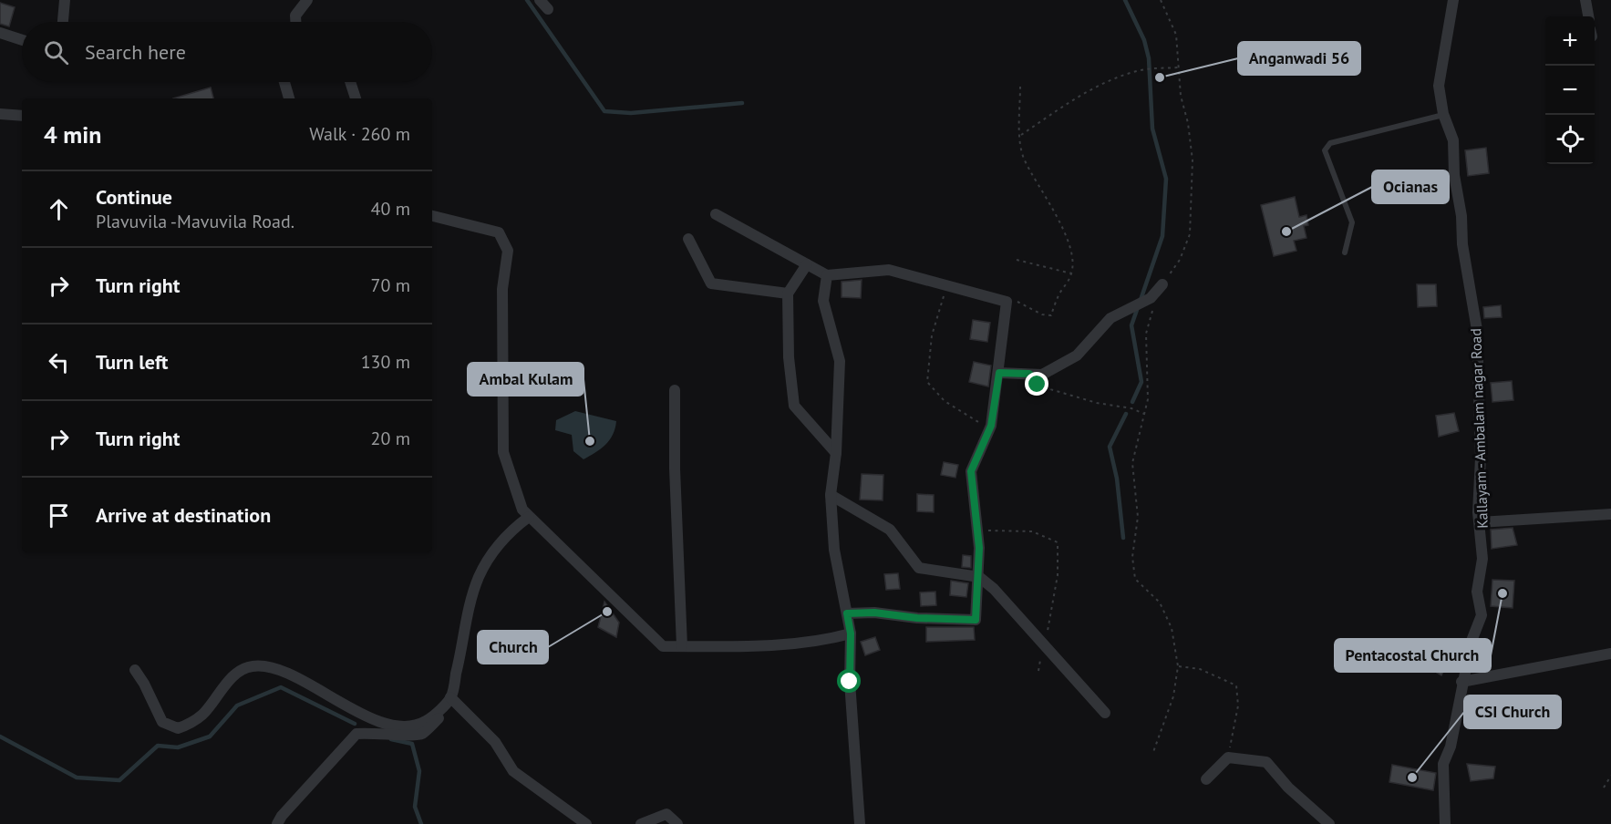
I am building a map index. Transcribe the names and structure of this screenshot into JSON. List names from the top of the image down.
{
  "streets": {
    "street": ["Kallayam - Ambalam nagar Road"]
  },
  "places": [
    "Anganwadi 56",
    "Ocianas",
    "Ambal Kulam",
    "Pentacostal Church",
    "Church",
    "CSI Church"
  ],
  "page": {
    "map_buttons": ["+", "−"],
    "search": "Search here",
    "heading": ["4 min", "Walk · 260 m"],
    "list": [
      ["Continue", "Plavuvila -Mavuvila Road.", "40 m"],
      ["Turn right", "70 m"],
      ["Turn left", "130 m"],
      ["Turn right", "20 m"],
      "Arrive at destination"
    ]
  }
}
